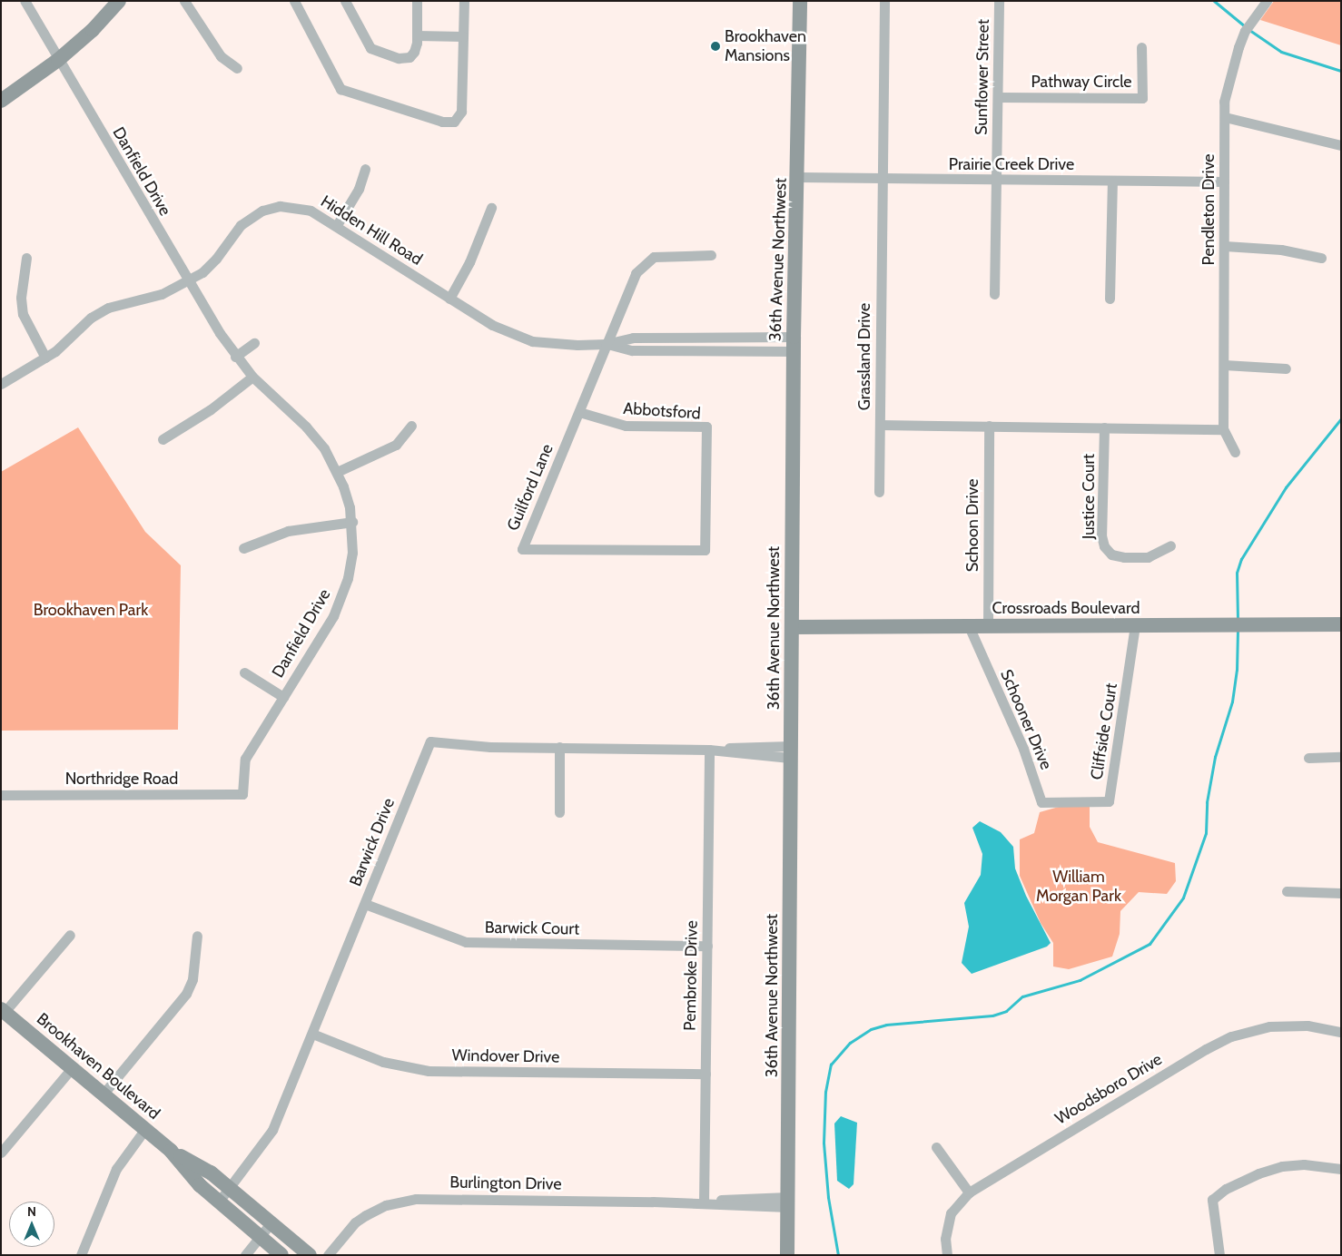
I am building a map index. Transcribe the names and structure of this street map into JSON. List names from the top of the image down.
{
  "streets": {
    "street": [
      "Sunflower Street",
      "Pathway Circle",
      "Prairie Creek Drive",
      "Danfield Drive",
      "Pendleton Drive",
      "Hidden Hill Road",
      "36th Avenue Northwest",
      "Grassland Drive",
      "Abbotsford",
      "Guilford Lane",
      "Justice Court",
      "Schoon Drive",
      "Crossroads Boulevard",
      "Schooner Drive",
      "Cliffside Court",
      "Northridge Road",
      "Barwick Drive",
      "Barwick Court",
      "Pembroke Drive",
      "Windover Drive",
      "Brookhaven Boulevard",
      "Woodsboro Drive",
      "Burlington Drive"
    ]
  },
  "crossings": [
    ["Sunflower Street", "Pathway Circle"],
    ["Sunflower Street", "Prairie Creek Drive"],
    ["Prairie Creek Drive", "Pendleton Drive"],
    ["Prairie Creek Drive", "36th Avenue Northwest"],
    ["Prairie Creek Drive", "Grassland Drive"],
    ["Danfield Drive", "Hidden Hill Road"],
    ["Danfield Drive", "Northridge Road"],
    ["Pendleton Drive", "Grassland Drive"],
    ["Hidden Hill Road", "36th Avenue Northwest"],
    ["Hidden Hill Road", "Guilford Lane"],
    ["36th Avenue Northwest", "Crossroads Boulevard"],
    ["36th Avenue Northwest", "Barwick Drive"],
    ["36th Avenue Northwest", "Burlington Drive"],
    ["Grassland Drive", "Justice Court"],
    ["Grassland Drive", "Schoon Drive"],
    ["Abbotsford", "Guilford Lane"],
    ["Schoon Drive", "Crossroads Boulevard"],
    ["Crossroads Boulevard", "Schooner Drive"],
    ["Crossroads Boulevard", "Cliffside Court"],
    ["Schooner Drive", "Cliffside Court"],
    ["Barwick Drive", "Barwick Court"],
    ["Barwick Drive", "Pembroke Drive"],
    ["Barwick Drive", "Windover Drive"],
    ["Barwick Drive", "Brookhaven Boulevard"],
    ["Barwick Court", "Pembroke Drive"],
    ["Pembroke Drive", "Windover Drive"],
    ["Pembroke Drive", "Burlington Drive"]
  ],
  "parks": ["Brookhaven Park", "William Morgan Park"],
  "places": ["Brookhaven Mansions"],
  "north": "top"
}
